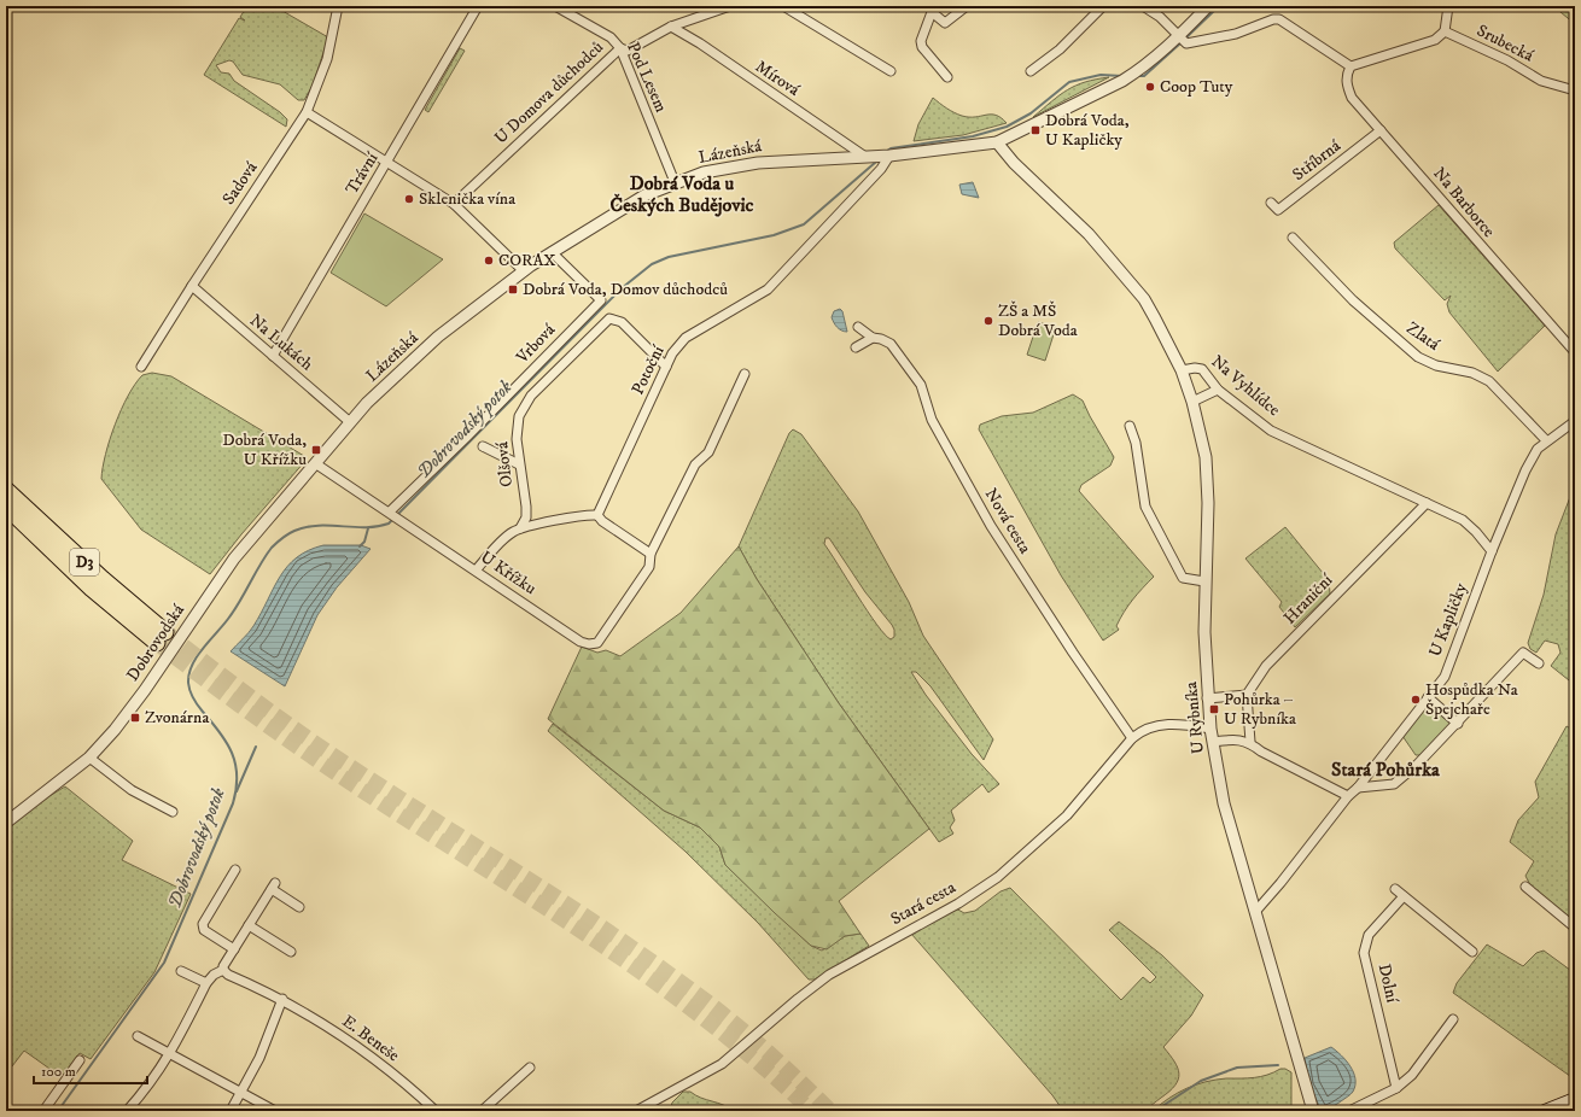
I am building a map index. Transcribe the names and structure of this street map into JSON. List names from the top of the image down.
{
  "streets": {
    "highway": ["D3"],
    "street": [
      "Srubecká",
      "Pod Lesem",
      "Mírová",
      "U Domova důchodců",
      "Lázeňská",
      "Stříbrná",
      "Trávní",
      "Sadová",
      "Na Barborce",
      "Zlatá",
      "Na Lukách",
      "Vrbová",
      "Potoční",
      "Na Vyhlídce",
      "Olšová",
      "Nová cesta",
      "U Křížku",
      "Hraniční",
      "U Kapličky",
      "Dobrovodská",
      "U Rybníka",
      "Stará cesta",
      "Dolní",
      "E. Beneše"
    ]
  },
  "crossings": [
    ["Pod Lesem", "U Domova důchodců"],
    ["Pod Lesem", "Lázeňská"],
    ["Mírová", "U Domova důchodců"],
    ["Mírová", "Lázeňská"],
    ["Lázeňská", "Na Lukách"],
    ["Lázeňská", "Vrbová"],
    ["Lázeňská", "Potoční"],
    ["Lázeňská", "U Křížku"],
    ["Lázeňská", "Dobrovodská"],
    ["Stříbrná", "Na Barborce"],
    ["Trávní", "Na Lukách"],
    ["Sadová", "Na Lukách"],
    ["Vrbová", "U Křížku"],
    ["Potoční", "Olšová"],
    ["Na Vyhlídce", "Hraniční"],
    ["Na Vyhlídce", "U Kapličky"],
    ["Na Vyhlídce", "U Rybníka"],
    ["Nová cesta", "Stará cesta"],
    ["U Křížku", "Dobrovodská"],
    ["U Kapličky", "U Rybníka"],
    ["U Rybníka", "Stará cesta"]
  ],
  "districts": ["Dobrá Voda u Českých Budějovic", "Stará Pohůrka"],
  "water": ["Dobrovodský potok"],
  "places": {
    "other": [
      "Coop Tuty",
      "Sklenička vína",
      "CORAX",
      "ZŠ a MŠ Dobrá Voda",
      "Hospůdka Na Špejchaře"
    ],
    "transit": [
      "Dobrá Voda, U Kapličky",
      "Dobrá Voda, Domov důchodců",
      "Dobrá Voda, U Křížku",
      "Pohůrka – U Rybníka",
      "Zvonárna"
    ]
  },
  "scale_bar": "100 m"
}
